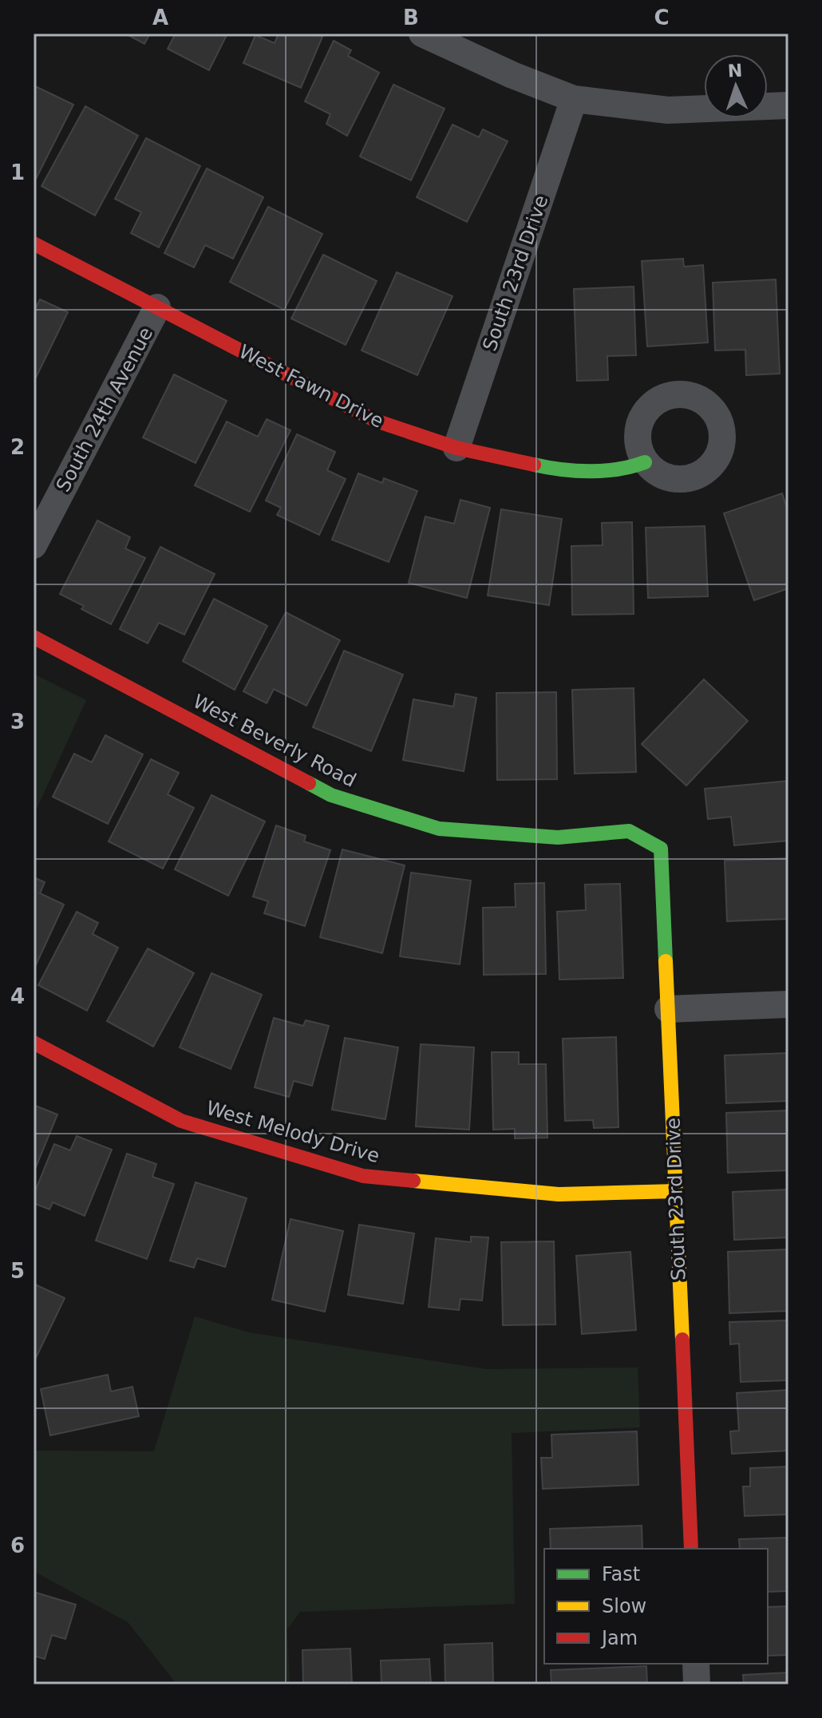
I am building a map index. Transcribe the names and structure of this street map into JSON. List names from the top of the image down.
{
  "streets": {
    "street": [
      "South 23rd Drive",
      "West Fawn Drive",
      "South 24th Avenue",
      "West Beverly Road",
      "West Melody Drive"
    ]
  },
  "crossings": [
    ["South 23rd Drive", "West Fawn Drive"],
    ["South 23rd Drive", "West Beverly Road"],
    ["South 23rd Drive", "West Melody Drive"],
    ["West Fawn Drive", "South 24th Avenue"]
  ],
  "legend": ["Fast", "Slow", "Jam"],
  "north": "top",
  "grid": {
    "columns": ["A", "B", "C"],
    "rows": [
      "1",
      "2",
      "3",
      "4",
      "5",
      "6"
    ]
  }
}
